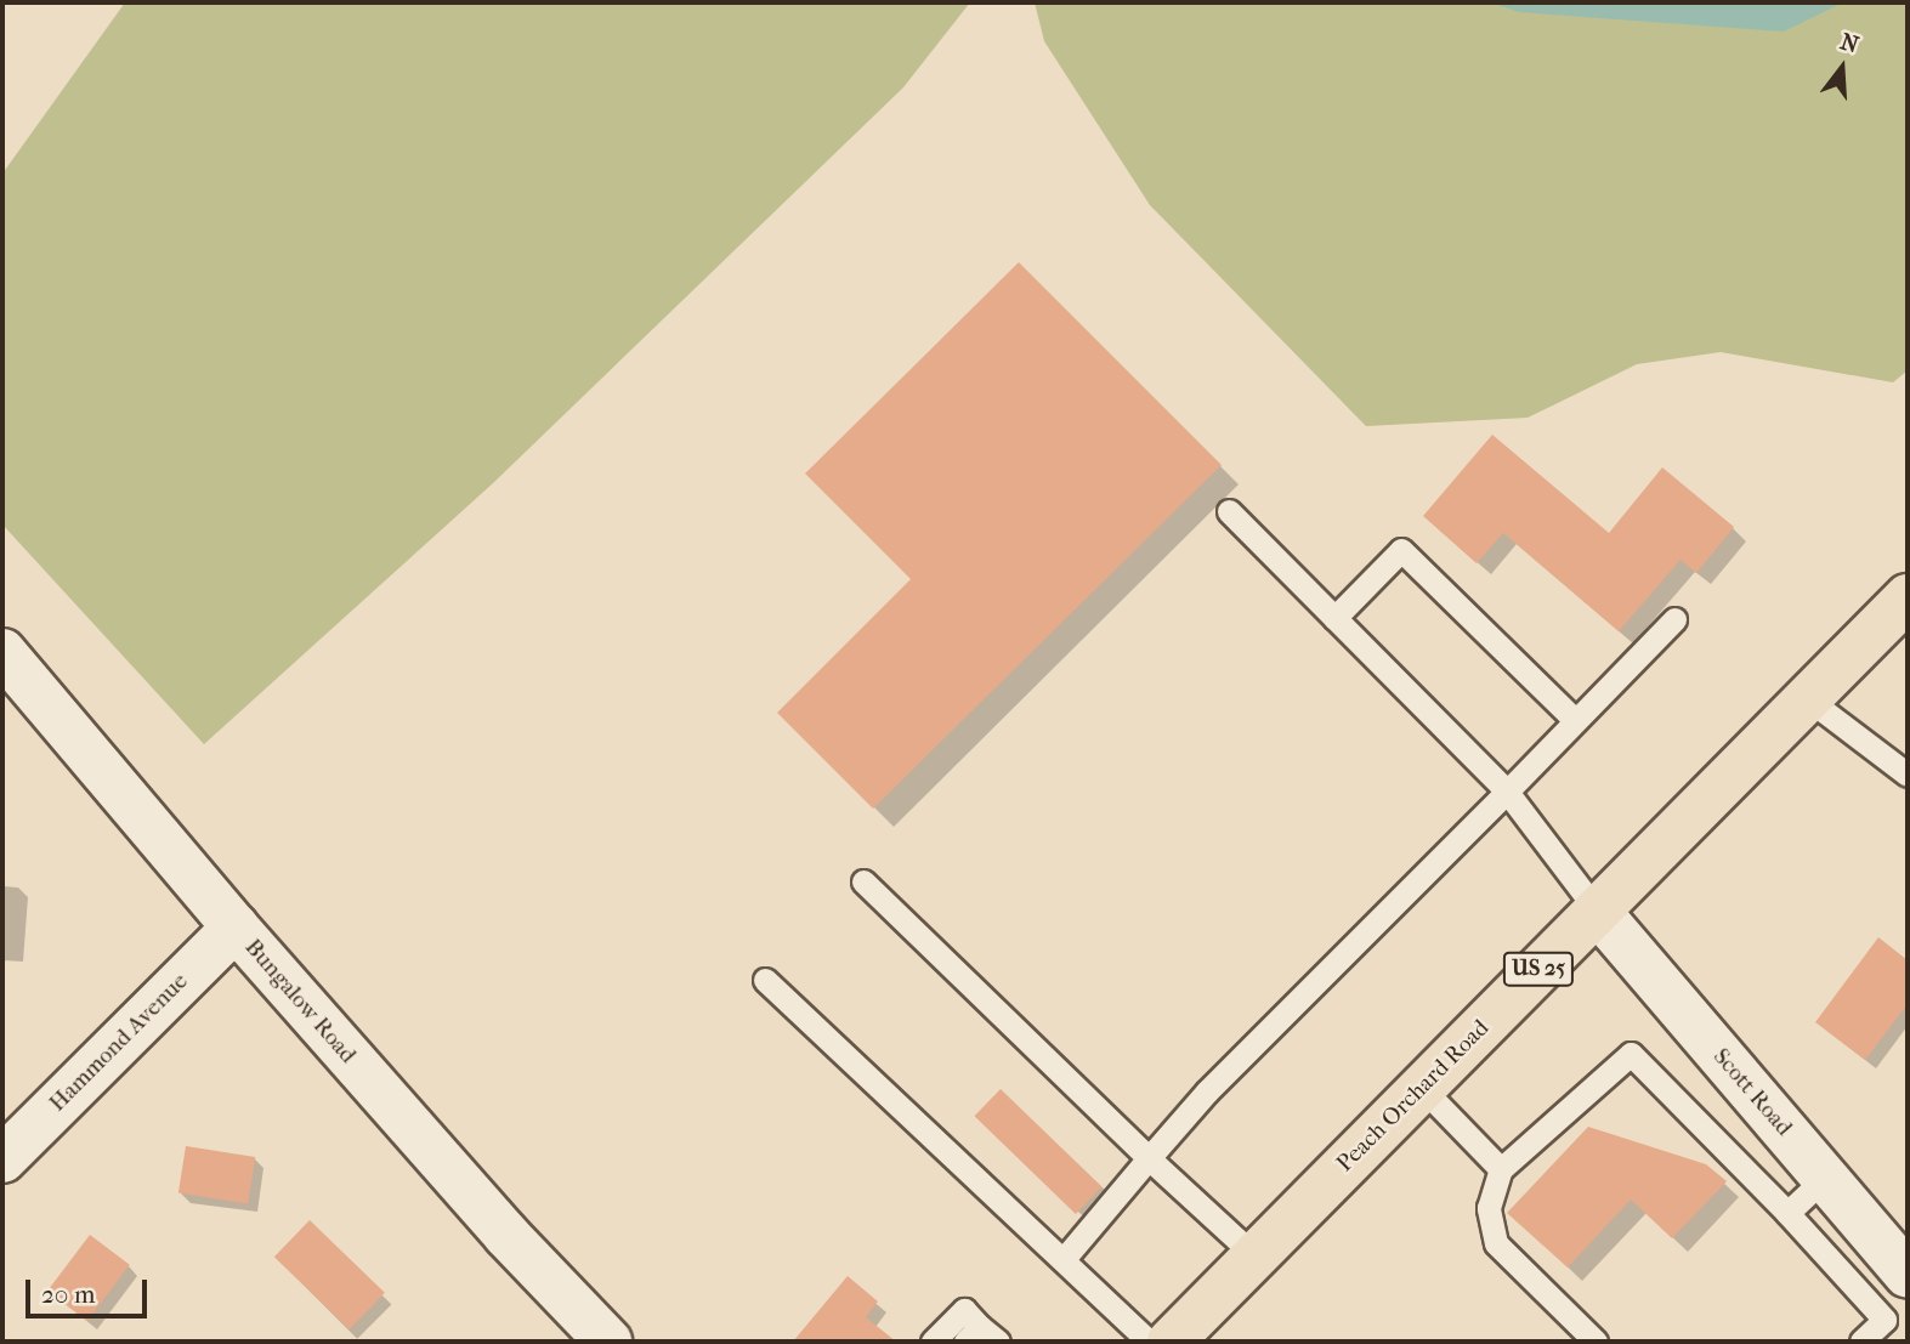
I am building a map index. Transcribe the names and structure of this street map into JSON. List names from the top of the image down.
{
  "streets": {
    "main road": ["US 25", "Peach Orchard Road"],
    "street": ["Bungalow Road", "Hammond Avenue", "Scott Road"]
  },
  "crossings": [
    ["Bungalow Road", "Hammond Avenue"],
    ["Scott Road", "Peach Orchard Road"]
  ],
  "scale_bar": "20 m",
  "north": "top"
}
